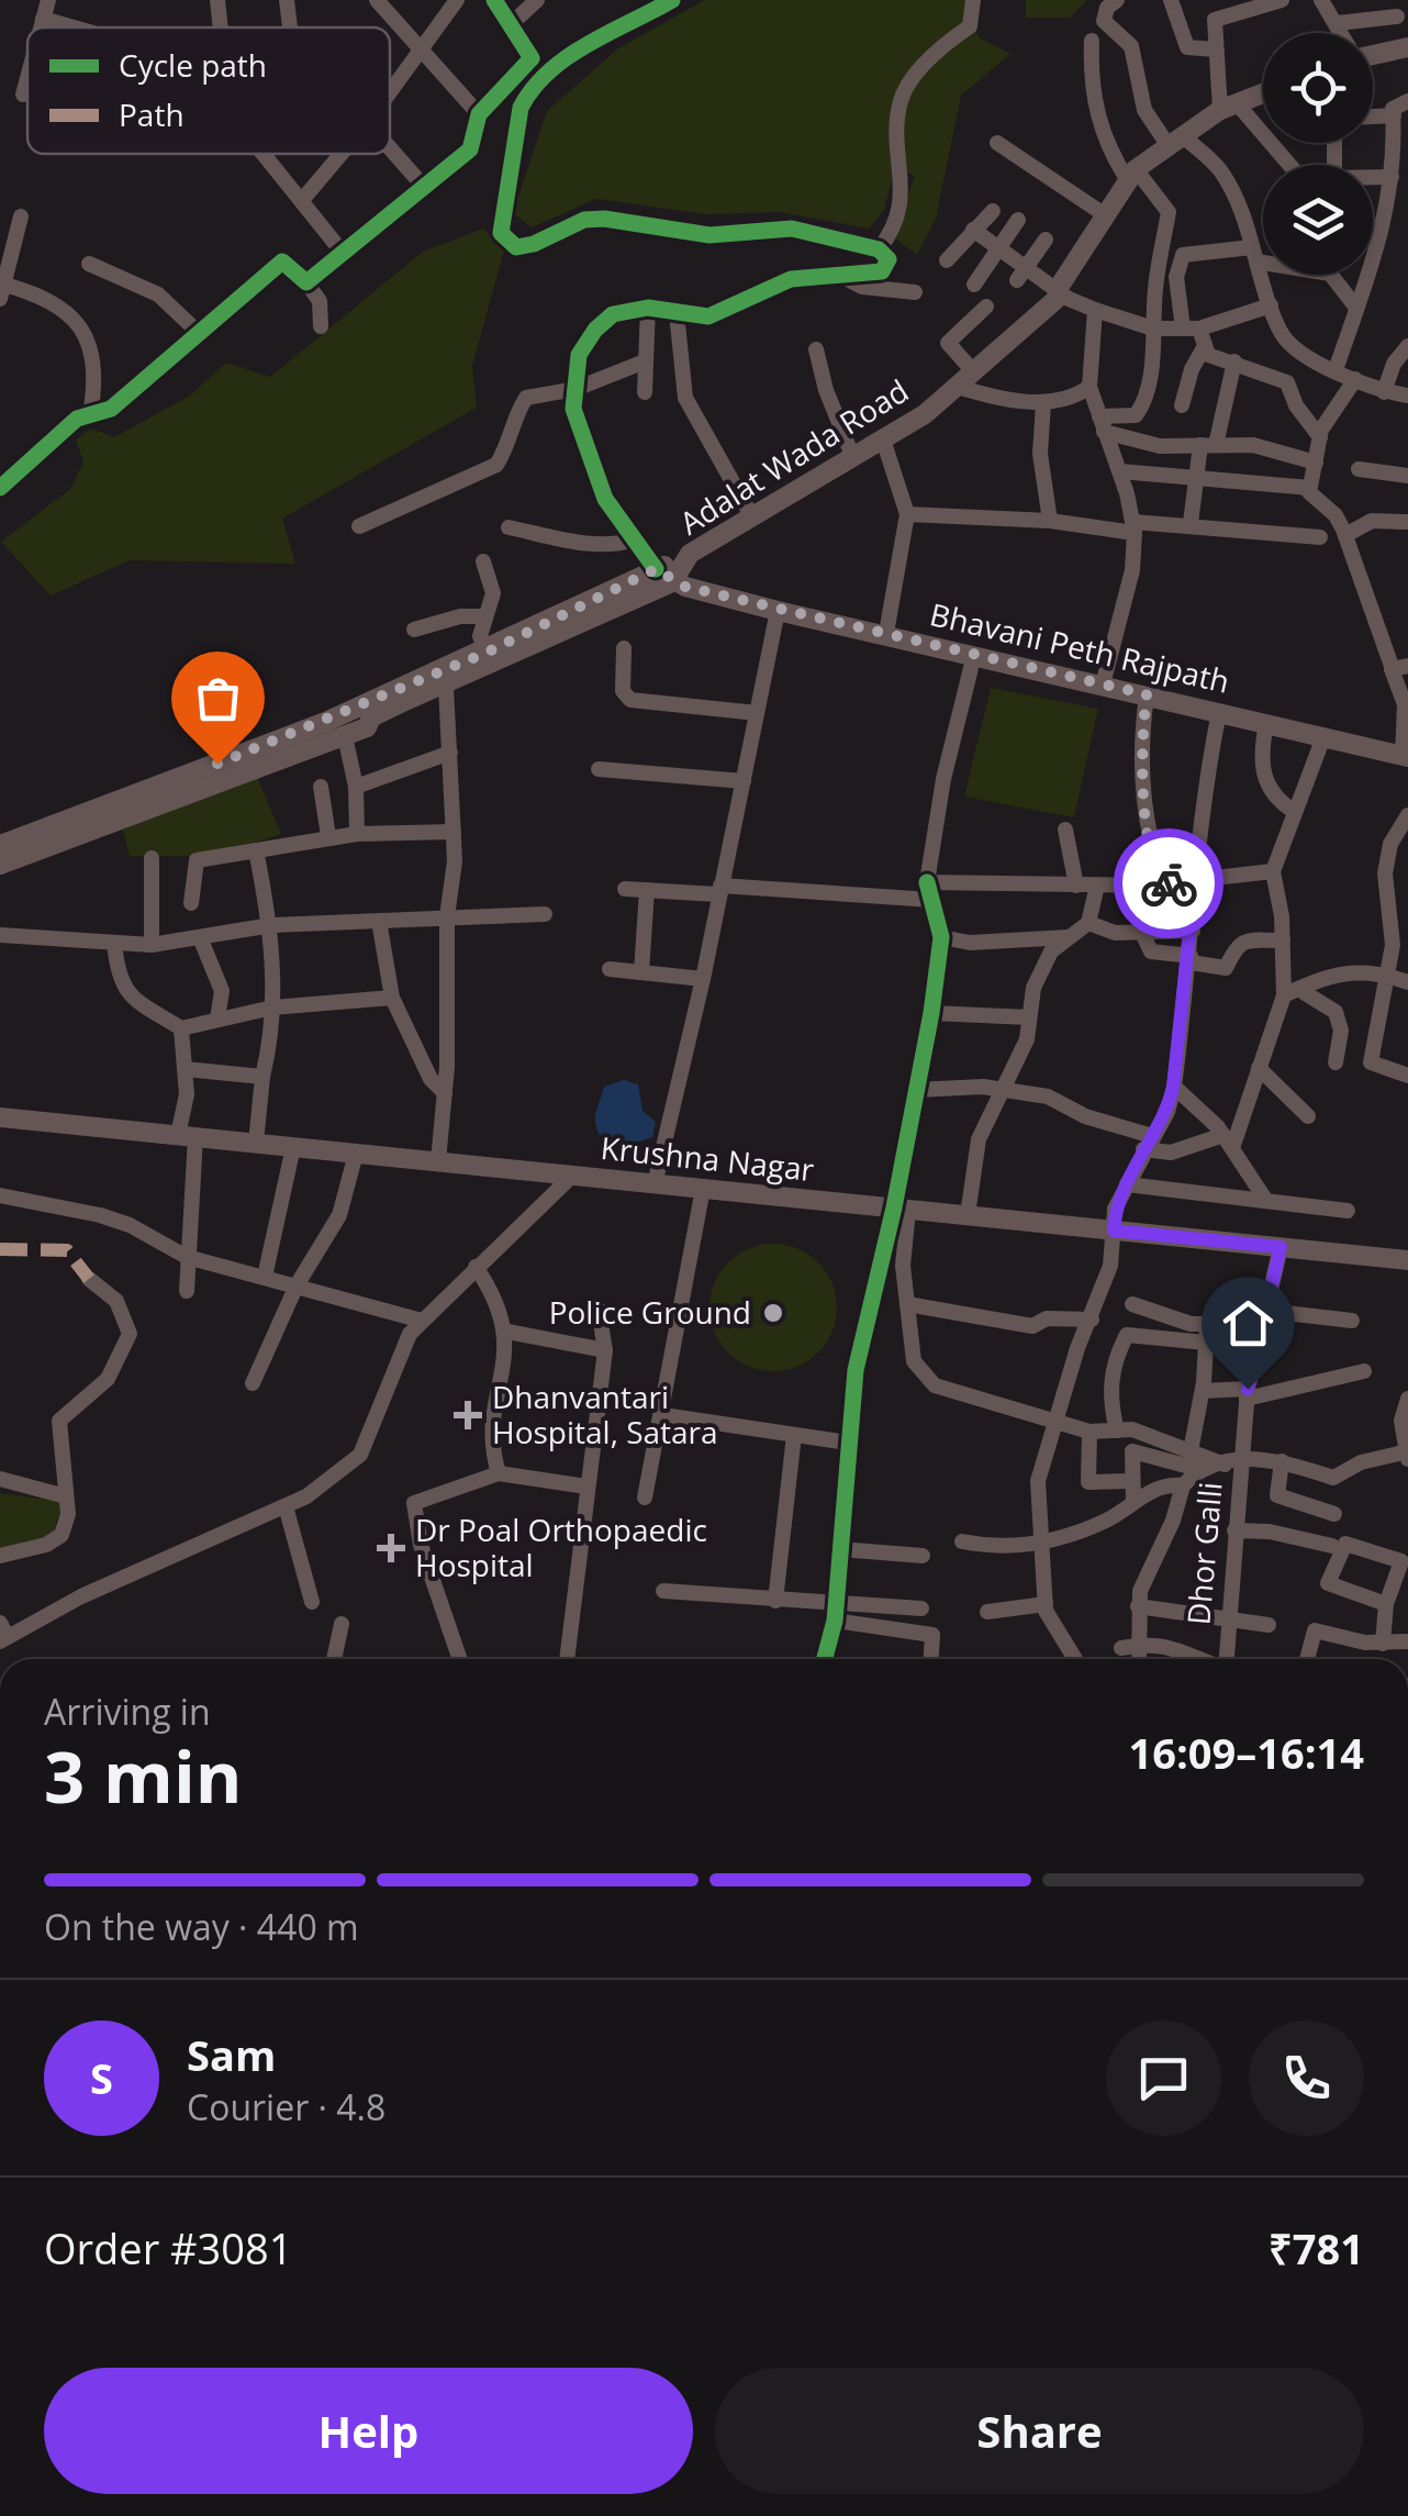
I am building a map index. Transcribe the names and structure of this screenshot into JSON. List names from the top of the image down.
{
  "streets": {
    "main road": ["Adalat Wada Road", "Bhavani Peth Rajpath", "Krushna Nagar"],
    "street": ["Dhor Galli"]
  },
  "crossings": [
    ["Adalat Wada Road", "Bhavani Peth Rajpath"],
    ["Krushna Nagar", "Dhor Galli"]
  ],
  "places": {
    "other": ["Police Ground"],
    "health": ["Dhanvantari Hospital, Satara", "Dr Poal Orthopaedic Hospital"]
  },
  "legend": ["Cycle path", "Path"],
  "page": {
    "heading": ["3 min", "Arriving in", "16:09–16:14"],
    "panel": [
      "Sam",
      "Courier · 4.8",
      "Order #3081",
      "₹781"
    ],
    "bar": "On the way · 440 m",
    "round": "S",
    "buttons": ["Help", "Share"]
  }
}
